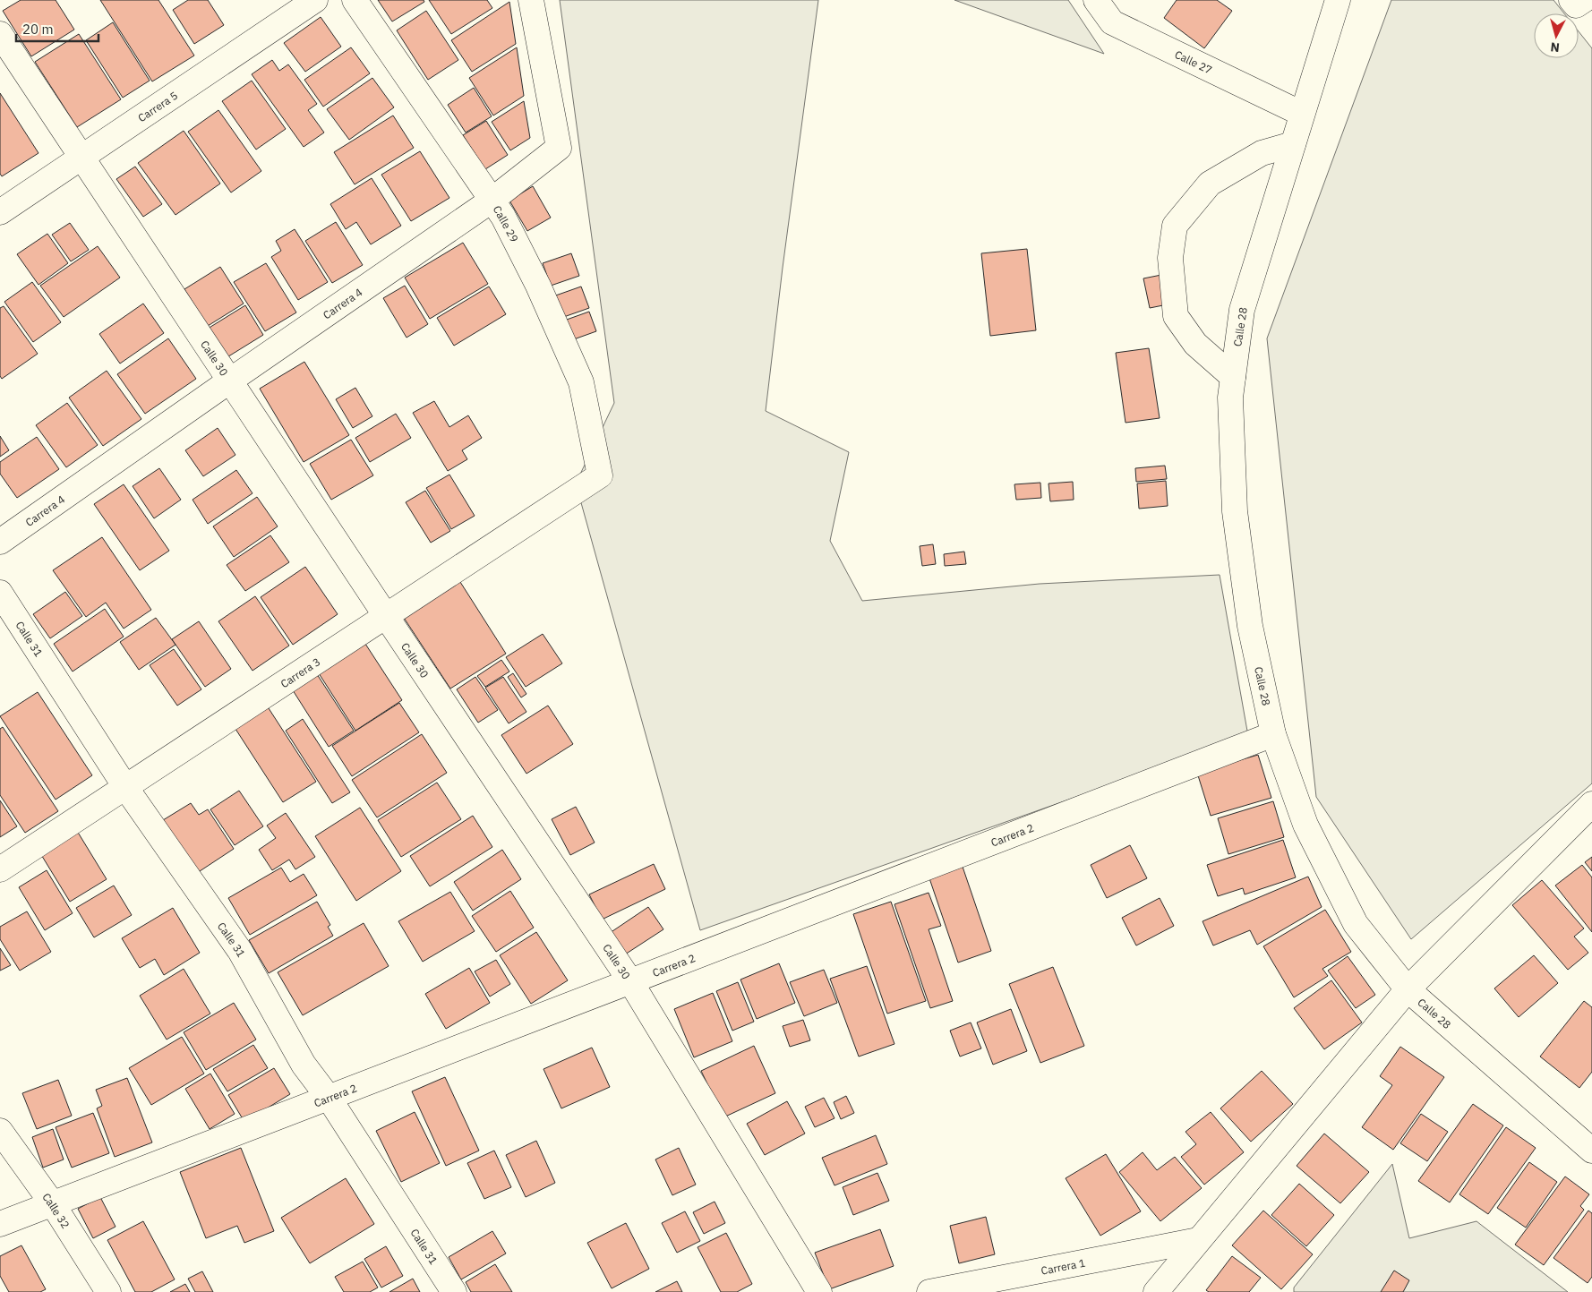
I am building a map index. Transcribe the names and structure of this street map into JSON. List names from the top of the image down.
{
  "streets": {
    "street": [
      "Calle 27",
      "Carrera 5",
      "Calle 29",
      "Carrera 4",
      "Calle 28",
      "Calle 30",
      "Calle 31",
      "Carrera 3",
      "Carrera 2",
      "Calle 32",
      "Carrera 1"
    ]
  },
  "crossings": [
    ["Calle 27", "Calle 28"],
    ["Carrera 5", "Calle 30"],
    ["Calle 29", "Carrera 4"],
    ["Calle 29", "Carrera 3"],
    ["Carrera 4", "Calle 30"],
    ["Calle 28", "Carrera 2"],
    ["Calle 30", "Carrera 3"],
    ["Calle 30", "Carrera 2"],
    ["Calle 31", "Carrera 3"],
    ["Calle 31", "Carrera 2"],
    ["Carrera 2", "Calle 32"]
  ],
  "scale_bar": "20 m",
  "north": "bottom"
}
